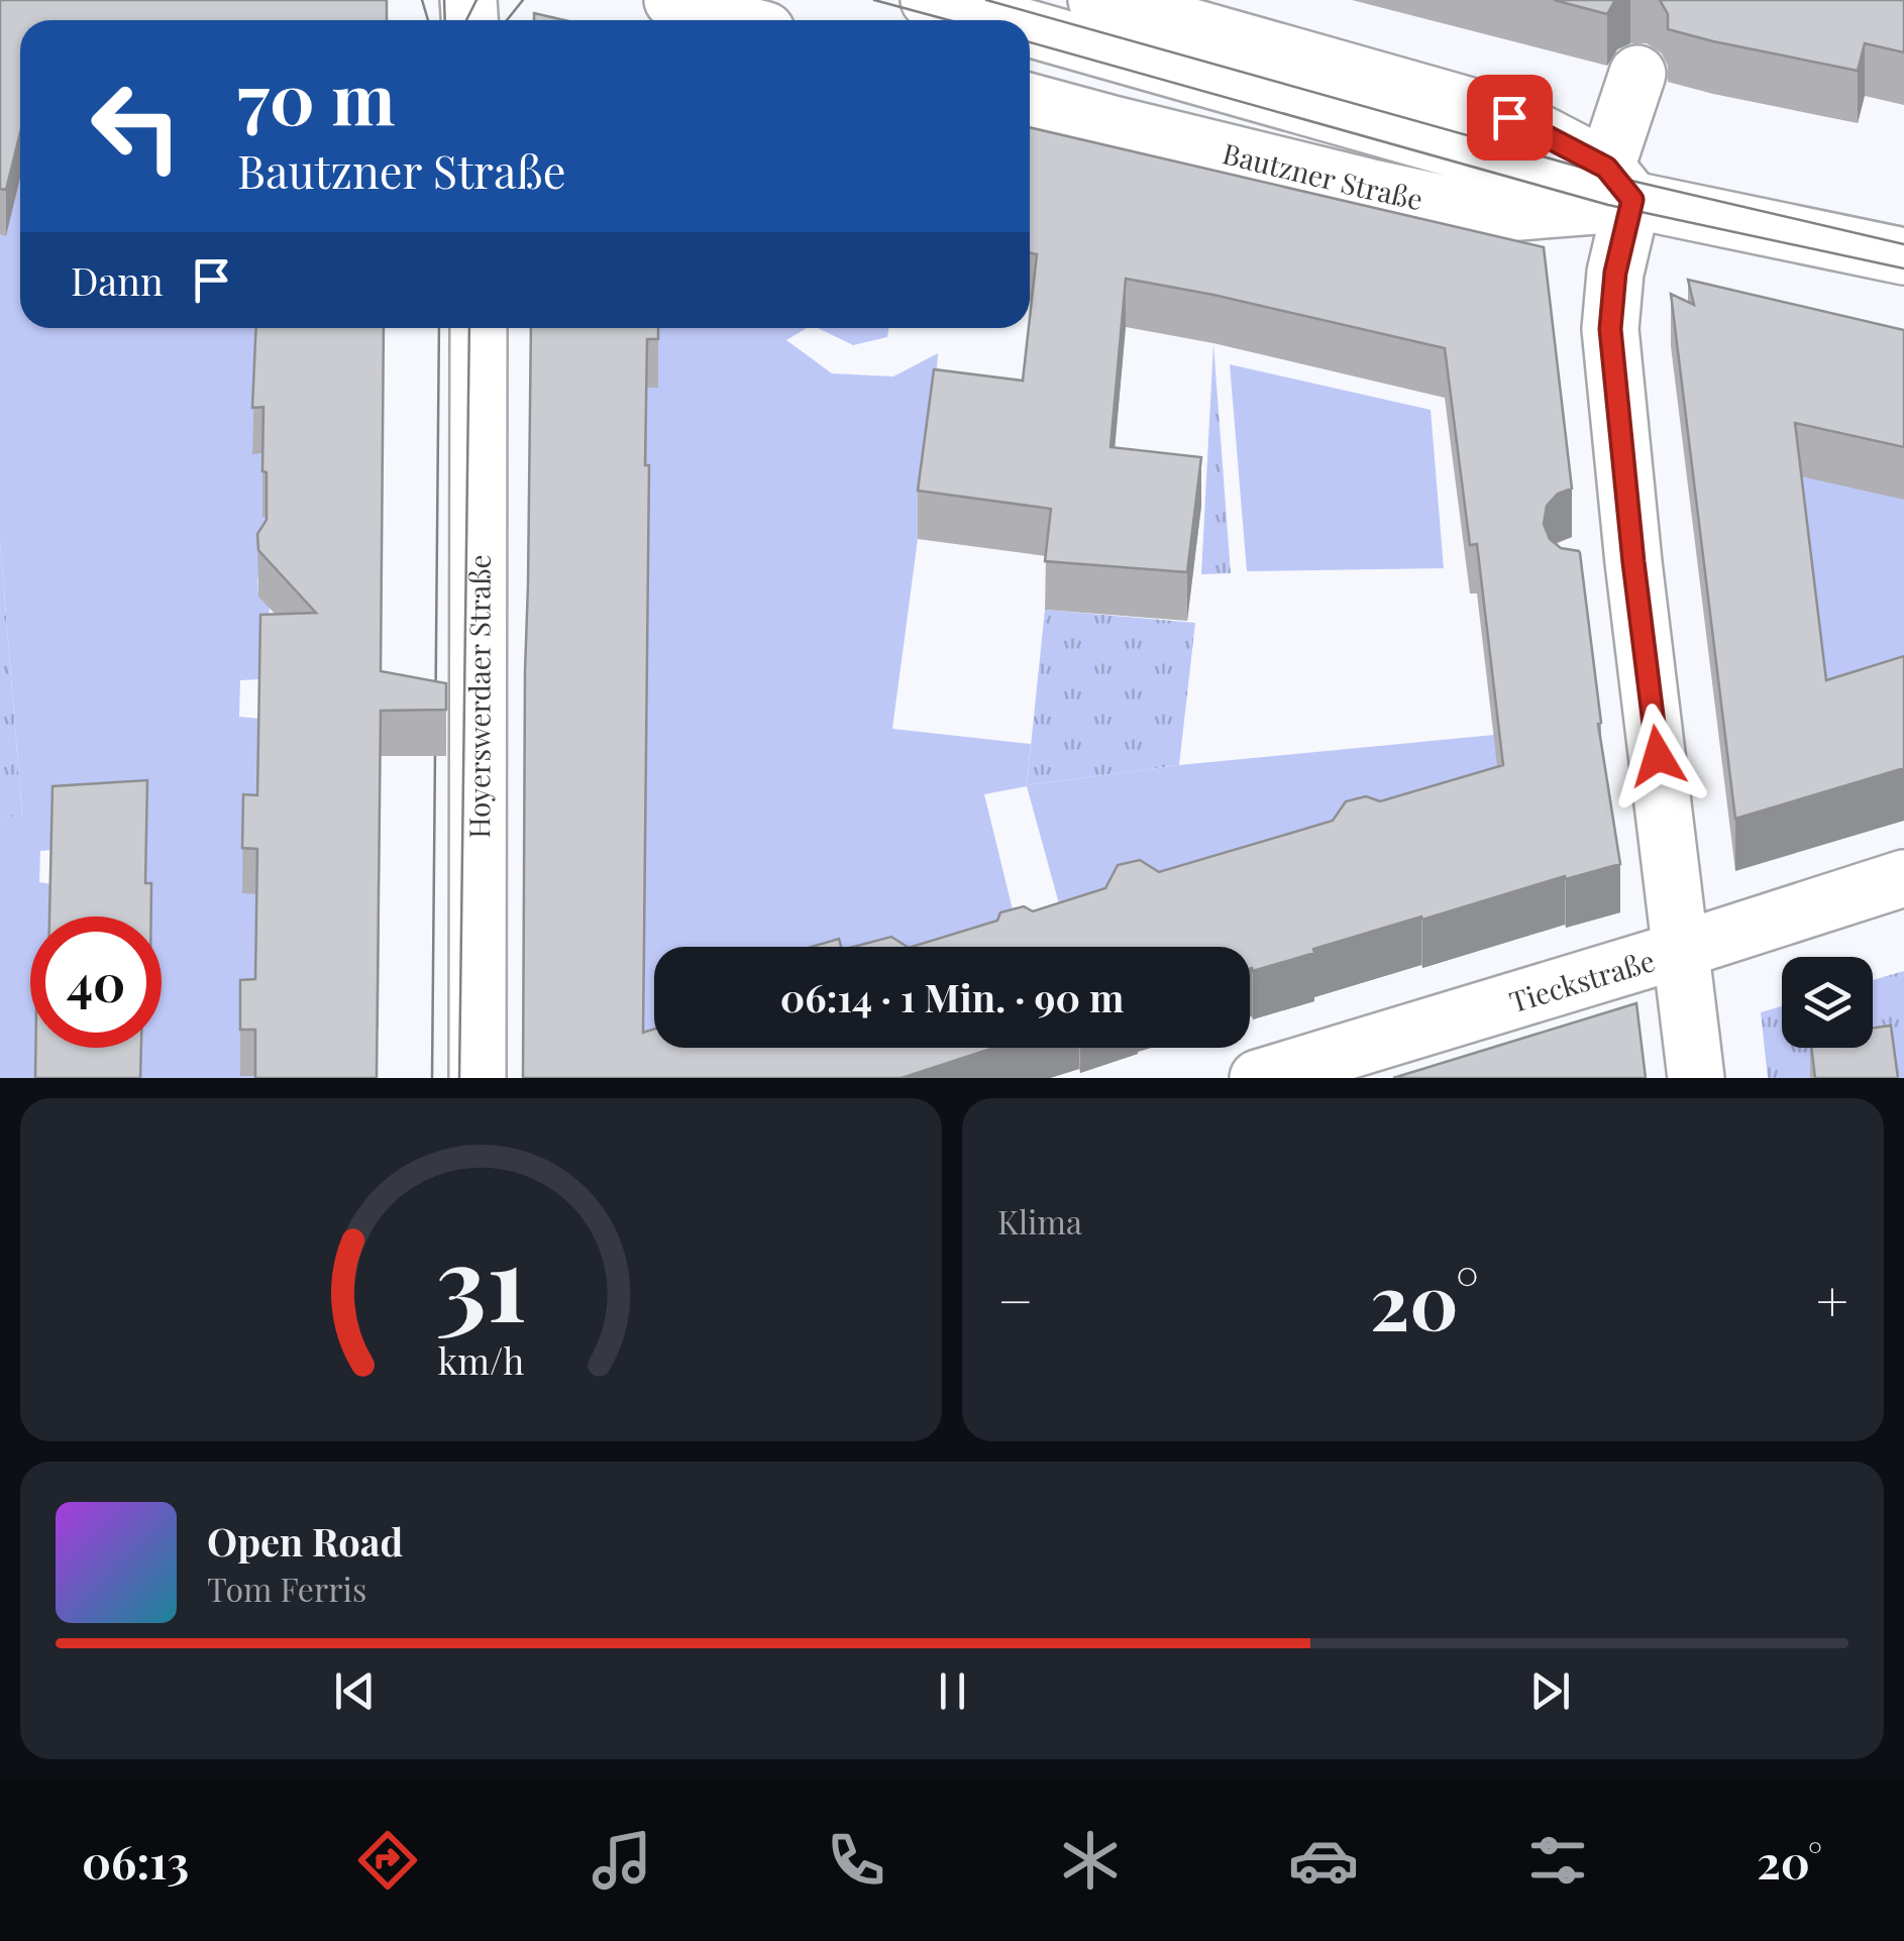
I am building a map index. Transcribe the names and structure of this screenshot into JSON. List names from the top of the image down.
{
  "streets": {
    "street": ["Bautzner Straße", "Hoyerswerdaer Straße", "Tieckstraße"]
  },
  "page": {
    "turn": ["70 m", "Bautzner Straße"],
    "then": "Dann",
    "limit": "40",
    "trip": "06:14 · 1 Min. · 90 m",
    "tile": "Klima",
    "heat": ["−", "20°", "+"],
    "song": ["Open Road", "Tom Ferris"],
    "tabs": ["06:13", "20°"],
    "gauge": ["31", "km/h"]
  }
}
